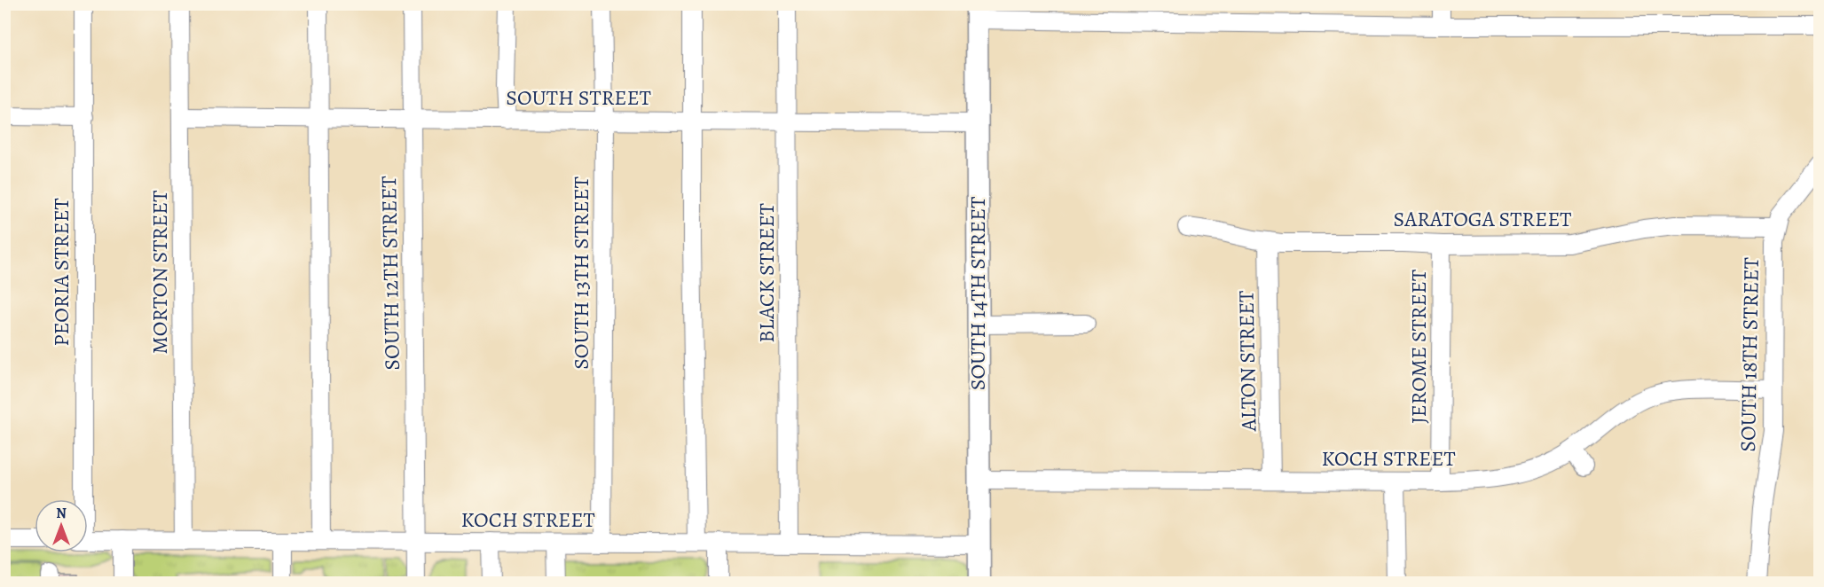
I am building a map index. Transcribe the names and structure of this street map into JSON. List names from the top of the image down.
{
  "streets": {
    "main road": ["SOUTH 14TH STREET"],
    "street": [
      "SOUTH STREET",
      "SARATOGA STREET",
      "PEORIA STREET",
      "MORTON STREET",
      "SOUTH 12TH STREET",
      "SOUTH 13TH STREET",
      "BLACK STREET",
      "JEROME STREET",
      "SOUTH 18TH STREET",
      "ALTON STREET",
      "KOCH STREET"
    ]
  },
  "crossings": [
    ["SOUTH STREET", "MORTON STREET"],
    ["SOUTH STREET", "SOUTH 12TH STREET"],
    ["SOUTH STREET", "SOUTH 13TH STREET"],
    ["SOUTH STREET", "BLACK STREET"],
    ["SOUTH STREET", "SOUTH 14TH STREET"],
    ["SARATOGA STREET", "JEROME STREET"],
    ["SARATOGA STREET", "SOUTH 18TH STREET"],
    ["SARATOGA STREET", "ALTON STREET"],
    ["MORTON STREET", "KOCH STREET"],
    ["SOUTH 12TH STREET", "KOCH STREET"],
    ["SOUTH 13TH STREET", "KOCH STREET"],
    ["BLACK STREET", "KOCH STREET"],
    ["SOUTH 14TH STREET", "KOCH STREET"],
    ["JEROME STREET", "KOCH STREET"],
    ["SOUTH 18TH STREET", "KOCH STREET"],
    ["ALTON STREET", "KOCH STREET"]
  ],
  "north": "top"
}
